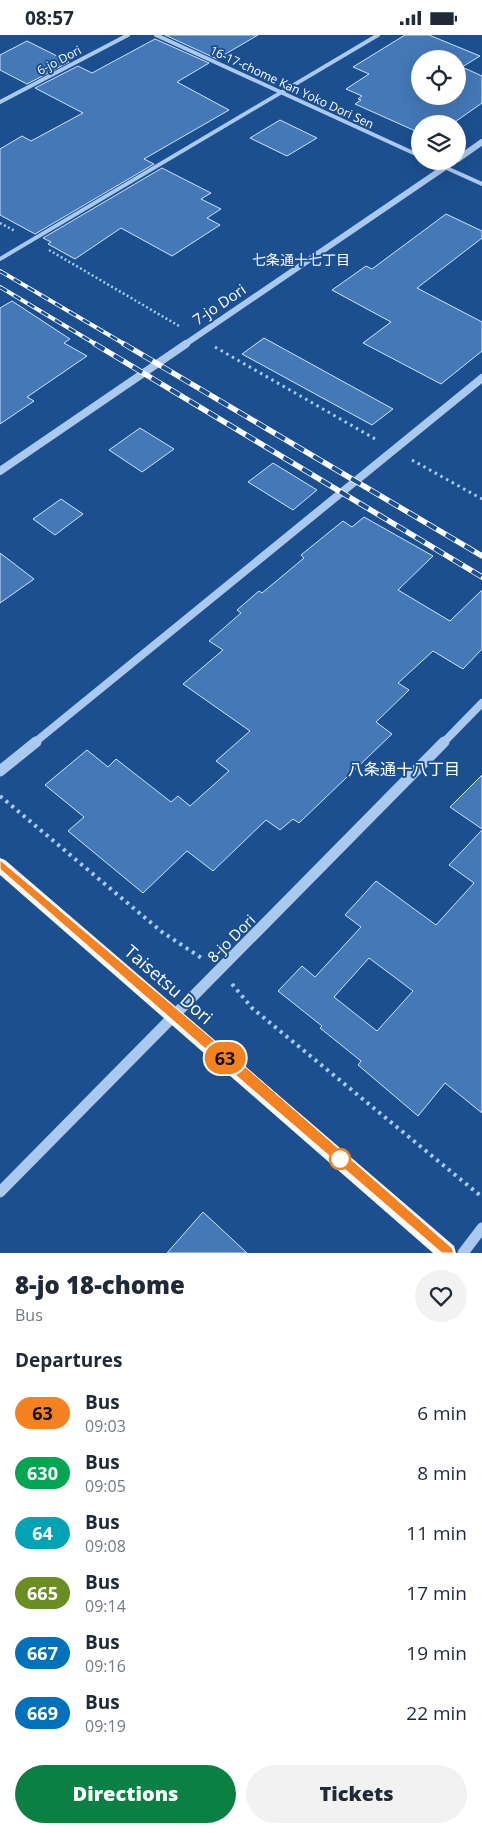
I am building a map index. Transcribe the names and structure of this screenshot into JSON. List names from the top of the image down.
{
  "streets": {
    "highway": ["Taisetsu Dori"],
    "street": [
      "6-jo Dori",
      "16-17-chome Kan Yoko Dori Sen",
      "7-jo Dori",
      "8-jo Dori"
    ]
  },
  "crossings": [
    ["8-jo Dori", "Taisetsu Dori"]
  ],
  "districts": ["七条通十七丁目", "八条通十八丁目"],
  "lines": ["bus line 63"],
  "page": {
    "status": "08:57",
    "on_map": "63",
    "heading": [
      ["8-jo 18-chome", "Bus"],
      "Departures"
    ],
    "list": [
      {
        "mark": "63",
        "name": "Bus",
        "note": "09:03",
        "value": "6 min"
      },
      {
        "mark": "630",
        "name": "Bus",
        "note": "09:05",
        "value": "8 min"
      },
      {
        "mark": "64",
        "name": "Bus",
        "note": "09:08",
        "value": "11 min"
      },
      {
        "mark": "665",
        "name": "Bus",
        "note": "09:14",
        "value": "17 min"
      },
      {
        "mark": "667",
        "name": "Bus",
        "note": "09:16",
        "value": "19 min"
      },
      {
        "mark": "669",
        "name": "Bus",
        "note": "09:19",
        "value": "22 min"
      }
    ],
    "buttons": ["Directions", "Tickets"]
  }
}
